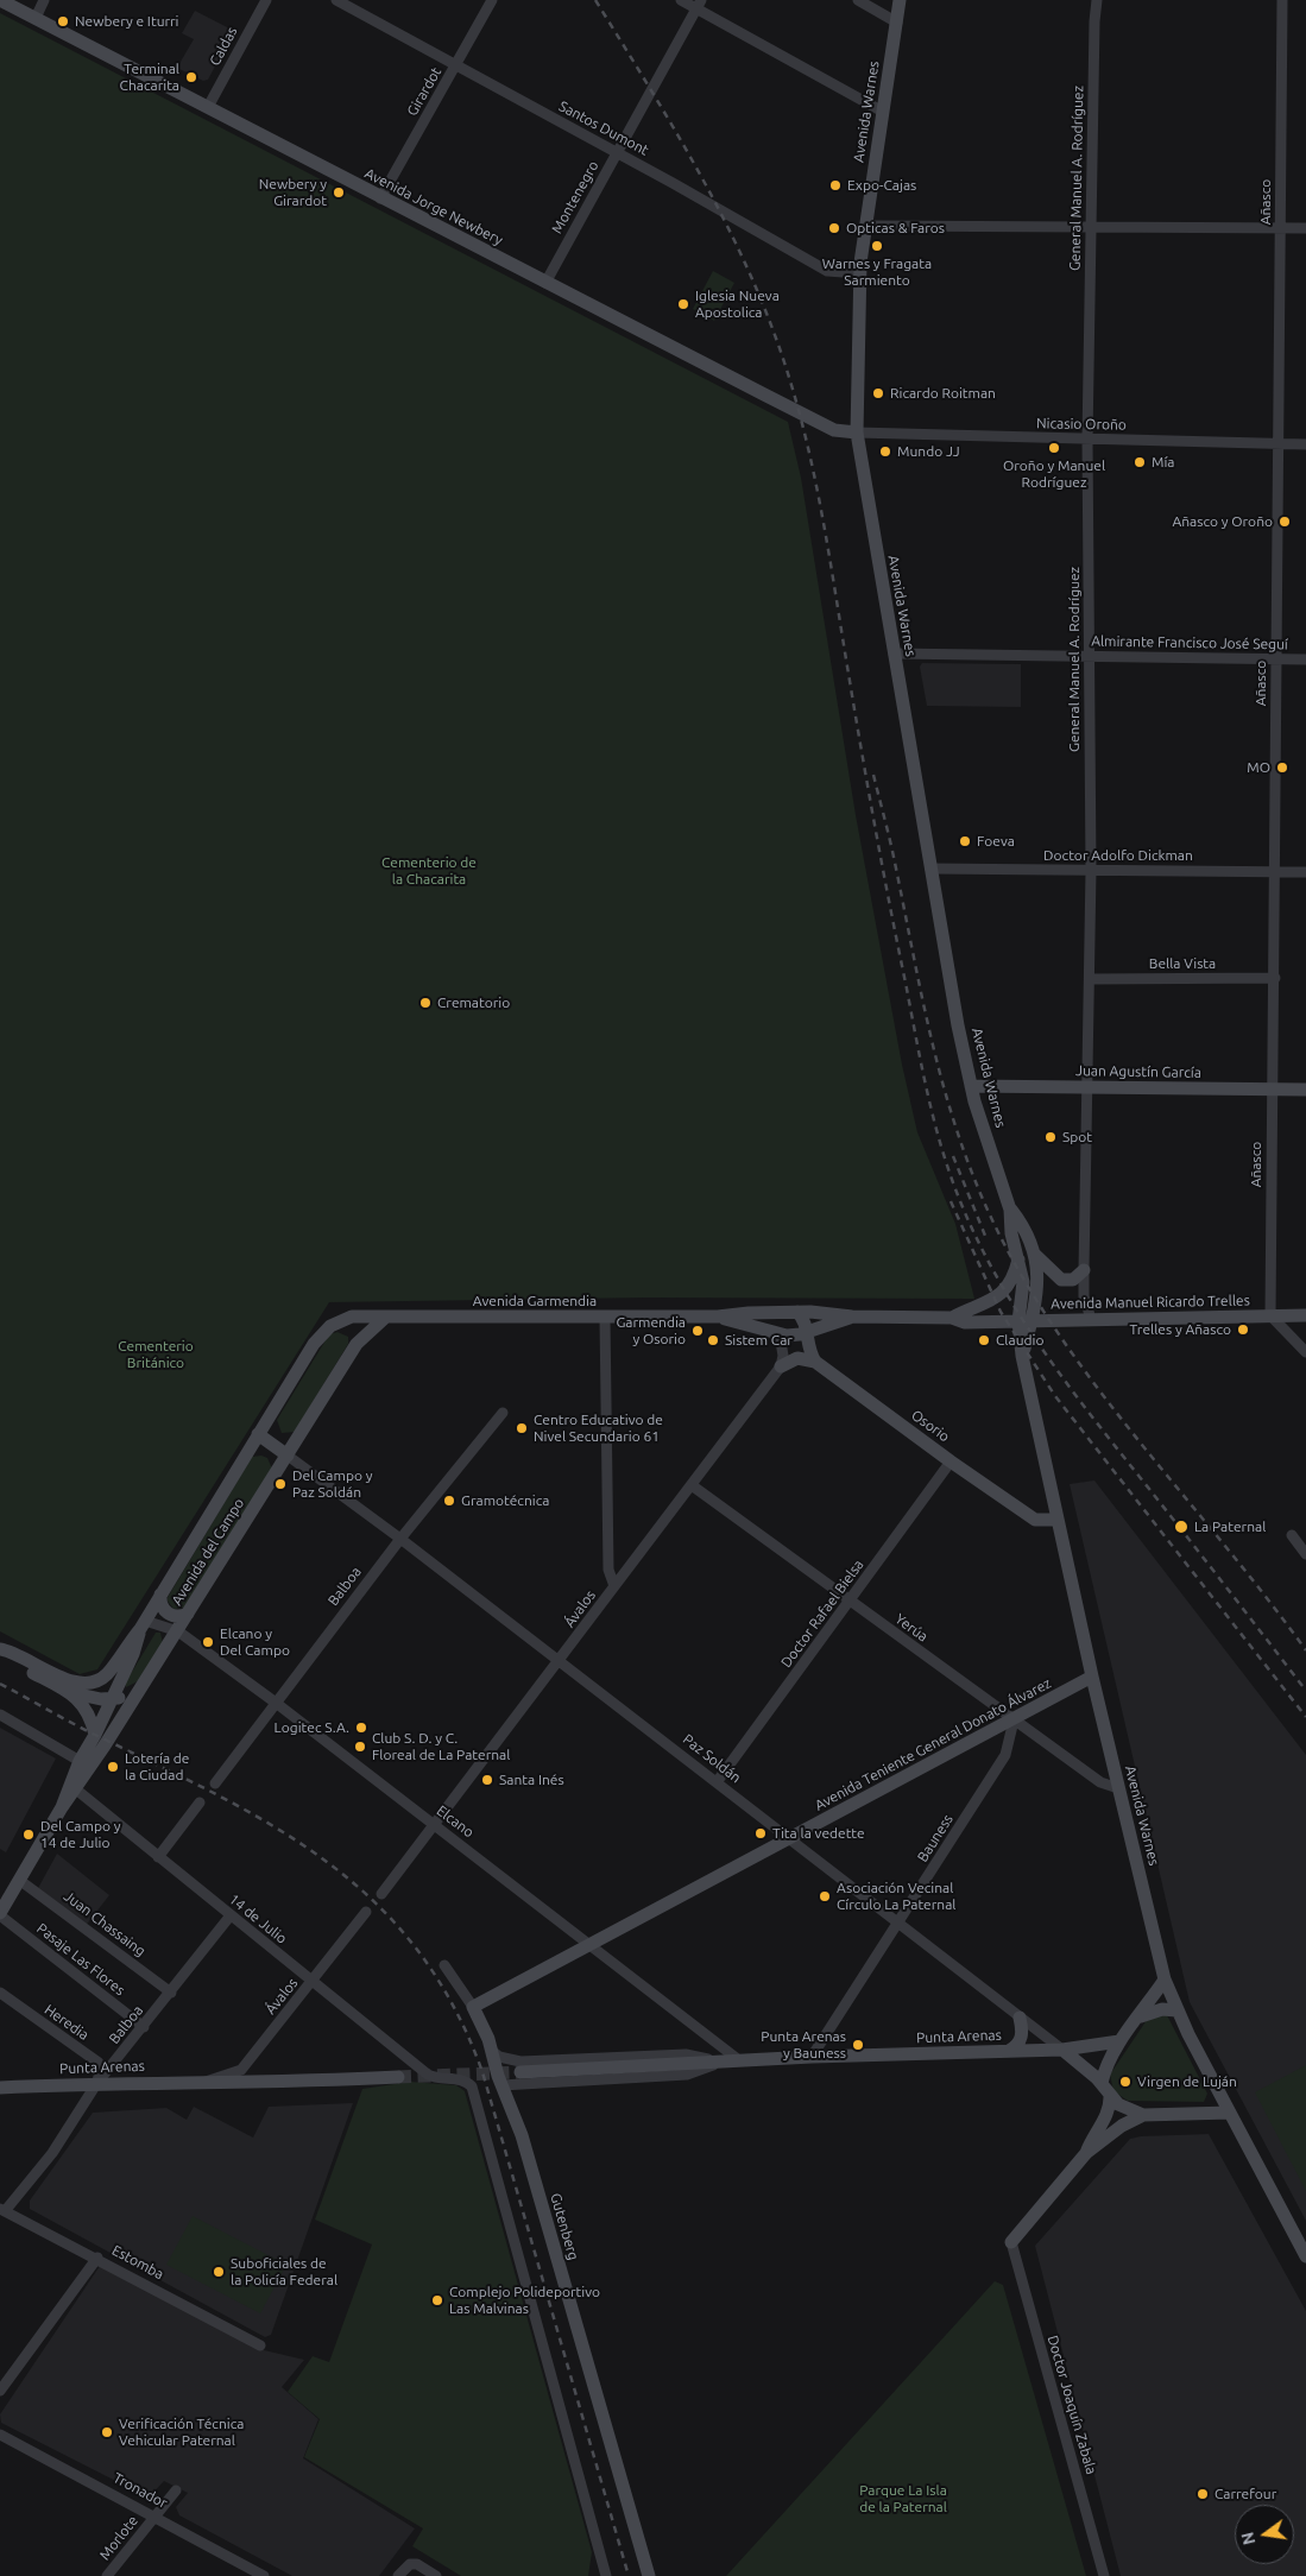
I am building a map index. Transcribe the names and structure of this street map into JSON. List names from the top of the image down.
{
  "streets": {
    "main road": [
      "Avenida Warnes",
      "Avenida Jorge Newbery",
      "Juan Agustín García",
      "Avenida Garmendia",
      "Avenida Manuel Ricardo Trelles",
      "Osorio",
      "Avenida del Campo",
      "Avenida Teniente General Donato Álvarez",
      "Paz Soldán",
      "Punta Arenas",
      "Gutenberg"
    ],
    "street": [
      "Caldas",
      "Girardot",
      "Santos Dumont",
      "General Manuel A. Rodríguez",
      "Montenegro",
      "Añasco",
      "Nicasio Oroño",
      "Almirante Francisco José Seguí",
      "Doctor Adolfo Dickman",
      "Bella Vista",
      "Balboa",
      "Ávalos",
      "Doctor Rafael Bielsa",
      "Yerúa",
      "Elcano",
      "Bauness",
      "14 de Julio",
      "Juan Chassaing",
      "Pasaje Las Flores",
      "Heredia",
      "Estomba",
      "Doctor Joaquín Zabala",
      "Tronador",
      "Morlote"
    ]
  },
  "crossings": [
    ["Caldas", "Avenida Jorge Newbery"],
    ["Girardot", "Santos Dumont"],
    ["Girardot", "Avenida Jorge Newbery"],
    ["Avenida Warnes", "Santos Dumont"],
    ["Avenida Warnes", "Avenida Jorge Newbery"],
    ["Avenida Warnes", "Nicasio Oroño"],
    ["Avenida Warnes", "Almirante Francisco José Seguí"],
    ["Avenida Warnes", "Doctor Adolfo Dickman"],
    ["Avenida Warnes", "Juan Agustín García"],
    ["Avenida Warnes", "Avenida Garmendia"],
    ["Avenida Warnes", "Avenida Manuel Ricardo Trelles"],
    ["Avenida Warnes", "Osorio"],
    ["Avenida Warnes", "Yerúa"],
    ["Avenida Warnes", "Avenida Teniente General Donato Álvarez"],
    ["Santos Dumont", "Montenegro"],
    ["General Manuel A. Rodríguez", "Nicasio Oroño"],
    ["General Manuel A. Rodríguez", "Almirante Francisco José Seguí"],
    ["General Manuel A. Rodríguez", "Doctor Adolfo Dickman"],
    ["General Manuel A. Rodríguez", "Bella Vista"],
    ["General Manuel A. Rodríguez", "Juan Agustín García"],
    ["General Manuel A. Rodríguez", "Avenida Manuel Ricardo Trelles"],
    ["Montenegro", "Avenida Jorge Newbery"],
    ["Añasco", "Nicasio Oroño"],
    ["Añasco", "Almirante Francisco José Seguí"],
    ["Añasco", "Doctor Adolfo Dickman"],
    ["Añasco", "Bella Vista"],
    ["Añasco", "Juan Agustín García"],
    ["Añasco", "Avenida Manuel Ricardo Trelles"],
    ["Avenida Jorge Newbery", "Nicasio Oroño"],
    ["Avenida Garmendia", "Avenida Manuel Ricardo Trelles"],
    ["Avenida Garmendia", "Avenida del Campo"],
    ["Osorio", "Doctor Rafael Bielsa"],
    ["Avenida del Campo", "Paz Soldán"],
    ["Avenida del Campo", "Elcano"],
    ["Avenida del Campo", "14 de Julio"],
    ["Avenida del Campo", "Juan Chassaing"],
    ["Avenida del Campo", "Pasaje Las Flores"],
    ["Balboa", "Paz Soldán"],
    ["Balboa", "Elcano"],
    ["Balboa", "14 de Julio"],
    ["Balboa", "Juan Chassaing"],
    ["Balboa", "Pasaje Las Flores"],
    ["Balboa", "Heredia"],
    ["Balboa", "Punta Arenas"],
    ["Balboa", "Estomba"],
    ["Ávalos", "Yerúa"],
    ["Ávalos", "Paz Soldán"],
    ["Ávalos", "Elcano"],
    ["Ávalos", "14 de Julio"],
    ["Ávalos", "Punta Arenas"],
    ["Doctor Rafael Bielsa", "Yerúa"],
    ["Doctor Rafael Bielsa", "Paz Soldán"],
    ["Yerúa", "Avenida Teniente General Donato Álvarez"],
    ["Yerúa", "Bauness"],
    ["Avenida Teniente General Donato Álvarez", "Paz Soldán"],
    ["Avenida Teniente General Donato Álvarez", "Elcano"],
    ["Avenida Teniente General Donato Álvarez", "Bauness"],
    ["Avenida Teniente General Donato Álvarez", "Gutenberg"],
    ["Paz Soldán", "Bauness"],
    ["Paz Soldán", "Punta Arenas"],
    ["Elcano", "Punta Arenas"],
    ["Bauness", "Punta Arenas"],
    ["Heredia", "Punta Arenas"],
    ["Punta Arenas", "Gutenberg"],
    ["Tronador", "Morlote"]
  ],
  "parks": ["Cementerio de la Chacarita", "Cementerio Británico", "Parque La Isla de la Paternal"],
  "places": [
    "Newbery e Iturri",
    "Terminal Chacarita",
    "Expo-Cajas",
    "Newbery y Girardot",
    "Opticas & Faros",
    "Warnes y Fragata Sarmiento",
    "Iglesia Nueva Apostolica",
    "Ricardo Roitman",
    "Oroño y Manuel Rodríguez",
    "Mundo JJ",
    "Mía",
    "Añasco y Oroño",
    "MO",
    "Foeva",
    "Crematorio",
    "Spot",
    "Trelles y Añasco",
    "Garmendia y Osorio",
    "Sistem Car",
    "Claudio",
    "Centro Educativo de Nivel Secundario 61",
    "Del Campo y Paz Soldán",
    "Gramotécnica",
    "La Paternal",
    "Elcano y Del Campo",
    "Logitec S.A.",
    "Club S. D. y C. Floreal de La Paternal",
    "Lotería de la Ciudad",
    "Santa Inés",
    "Tita la vedette",
    "Del Campo y 14 de Julio",
    "Asociación Vecinal Círculo La Paternal",
    "Punta Arenas y Bauness",
    "Virgen de Luján",
    "Suboficiales de la Policía Federal",
    "Complejo Polideportivo Las Malvinas",
    "Verificación Técnica Vehicular Paternal",
    "Carrefour"
  ],
  "north": "left"
}
